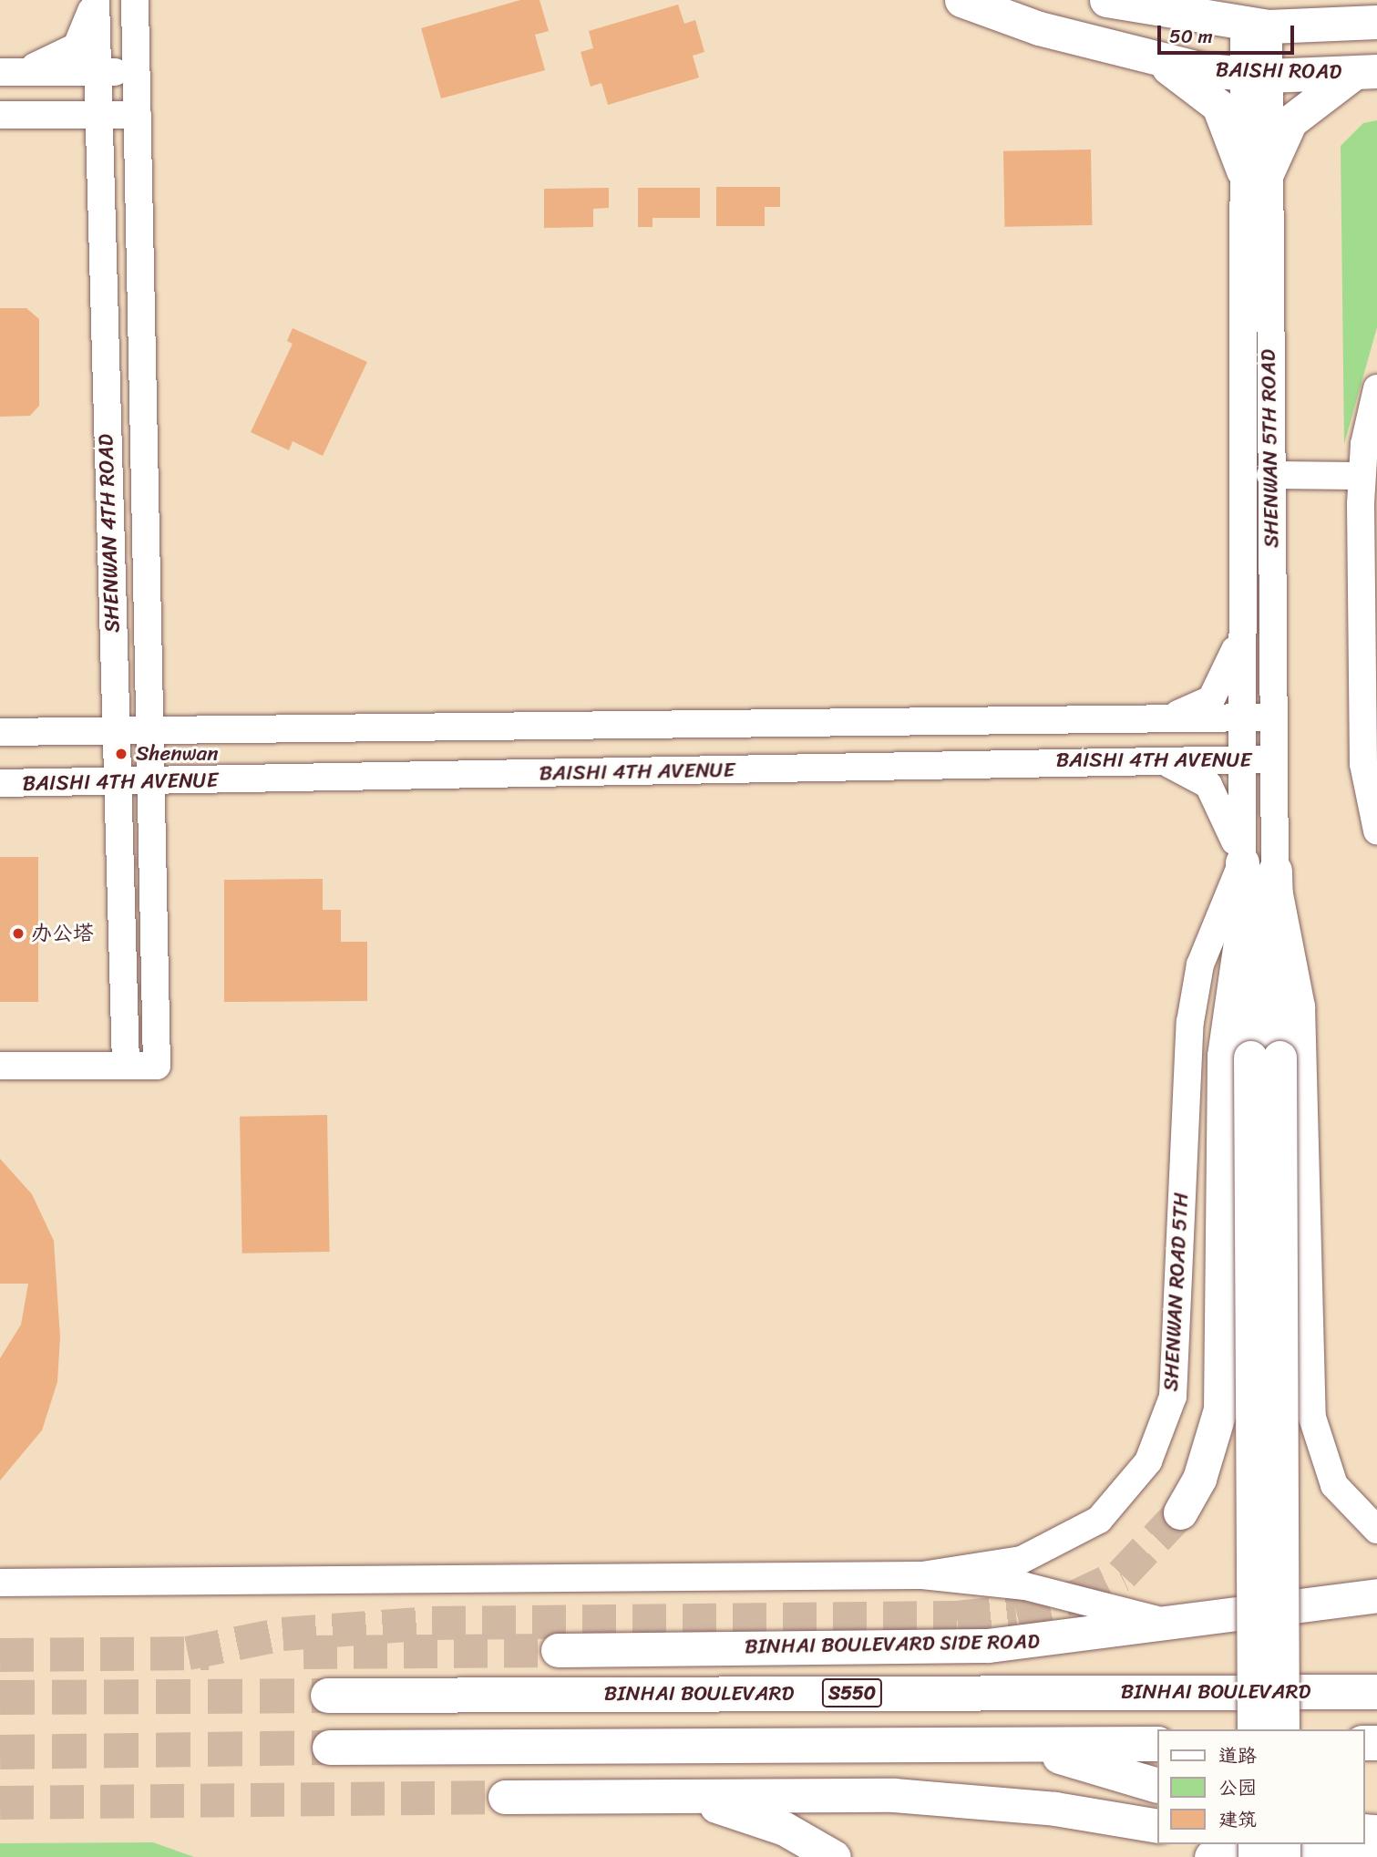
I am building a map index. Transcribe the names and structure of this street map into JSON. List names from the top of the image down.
{
  "streets": {
    "highway": ["BINHAI BOULEVARD", "S550"],
    "main road": ["BAISHI ROAD", "BINHAI BOULEVARD SIDE ROAD"],
    "street": [
      "SHENWAN 5TH ROAD",
      "SHENWAN 4TH ROAD",
      "BAISHI 4TH AVENUE",
      "SHENWAN ROAD 5TH"
    ]
  },
  "crossings": [
    ["BAISHI ROAD", "SHENWAN 5TH ROAD"],
    ["SHENWAN 5TH ROAD", "BAISHI 4TH AVENUE"],
    ["SHENWAN 5TH ROAD", "SHENWAN ROAD 5TH"],
    ["SHENWAN 4TH ROAD", "BAISHI 4TH AVENUE"]
  ],
  "places": ["Shenwan", "办公塔"],
  "legend": ["道路", "公园", "建筑"],
  "scale_bar": "50 m"
}
